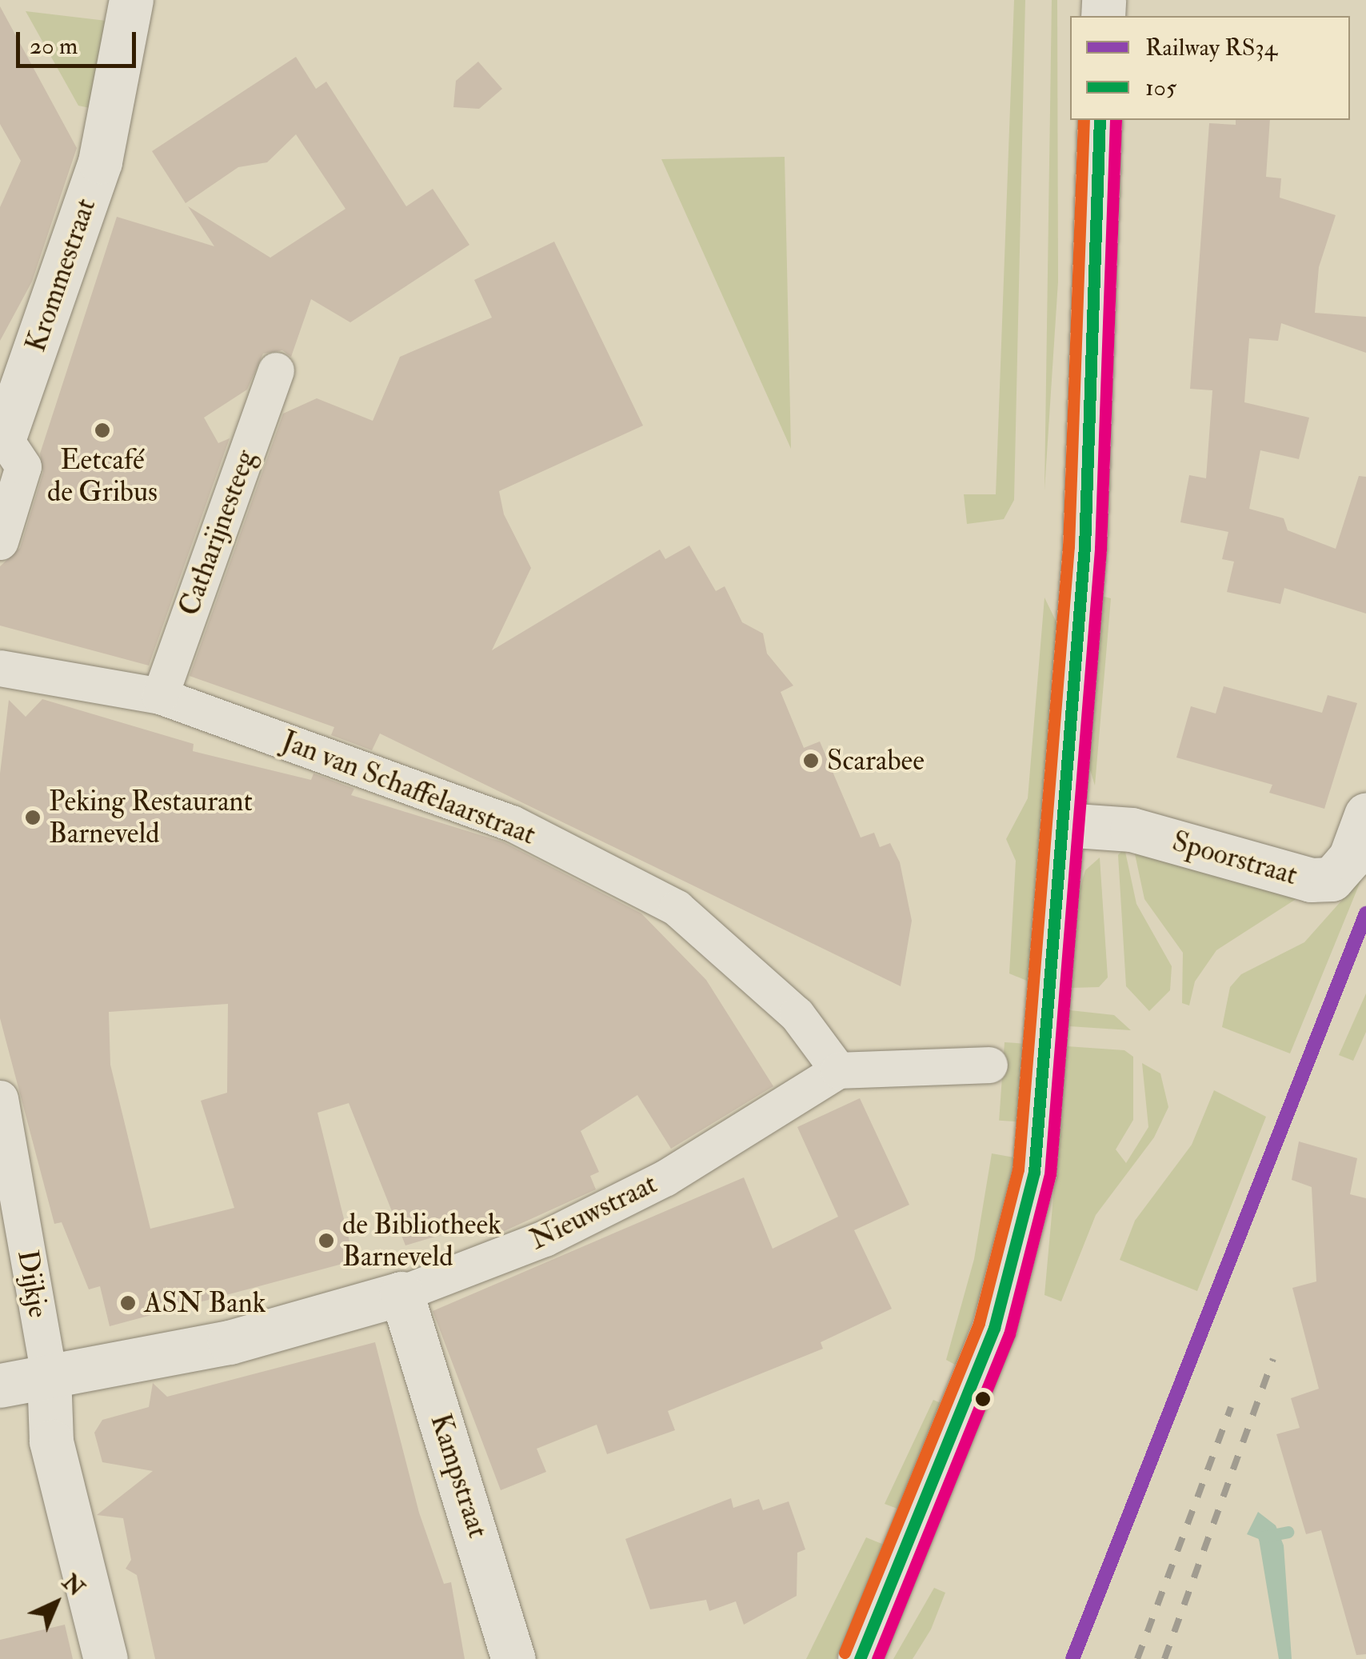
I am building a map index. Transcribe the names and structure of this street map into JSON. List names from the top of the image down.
{
  "streets": {
    "street": [
      "Krommestraat",
      "Catharijnesteeg",
      "Jan van Schaffelaarstraat",
      "Spoorstraat",
      "Nieuwstraat",
      "Dijkje",
      "Kampstraat"
    ]
  },
  "crossings": [
    ["Catharijnesteeg", "Jan van Schaffelaarstraat"],
    ["Jan van Schaffelaarstraat", "Nieuwstraat"],
    ["Nieuwstraat", "Dijkje"],
    ["Nieuwstraat", "Kampstraat"]
  ],
  "places": [
    "Eetcafé de Gribus",
    "Scarabee",
    "Peking Restaurant Barneveld",
    "de Bibliotheek Barneveld",
    "ASN Bank"
  ],
  "lines": ["transit line 105", "rail line RS34"],
  "legend": ["Railway RS34", "105"],
  "scale_bar": "20 m",
  "north": "top right"
}
